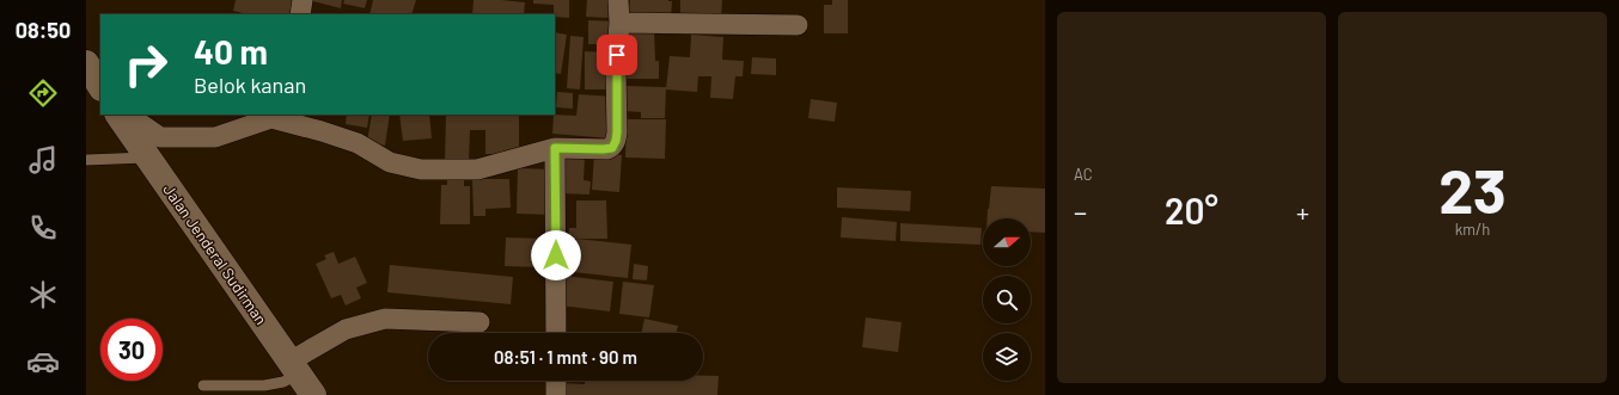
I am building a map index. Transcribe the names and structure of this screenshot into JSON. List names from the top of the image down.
{
  "streets": {
    "main road": ["Jalan Jenderal Sudirman"]
  },
  "north": "right",
  "page": {
    "tabs": "08:50",
    "tile": [
      "AC",
      ["23", "km/h"]
    ],
    "turn": ["40 m", "Belok kanan"],
    "heat": ["−", "20°", "+"],
    "limit": "30",
    "trip": "08:51 · 1 mnt · 90 m"
  }
}
